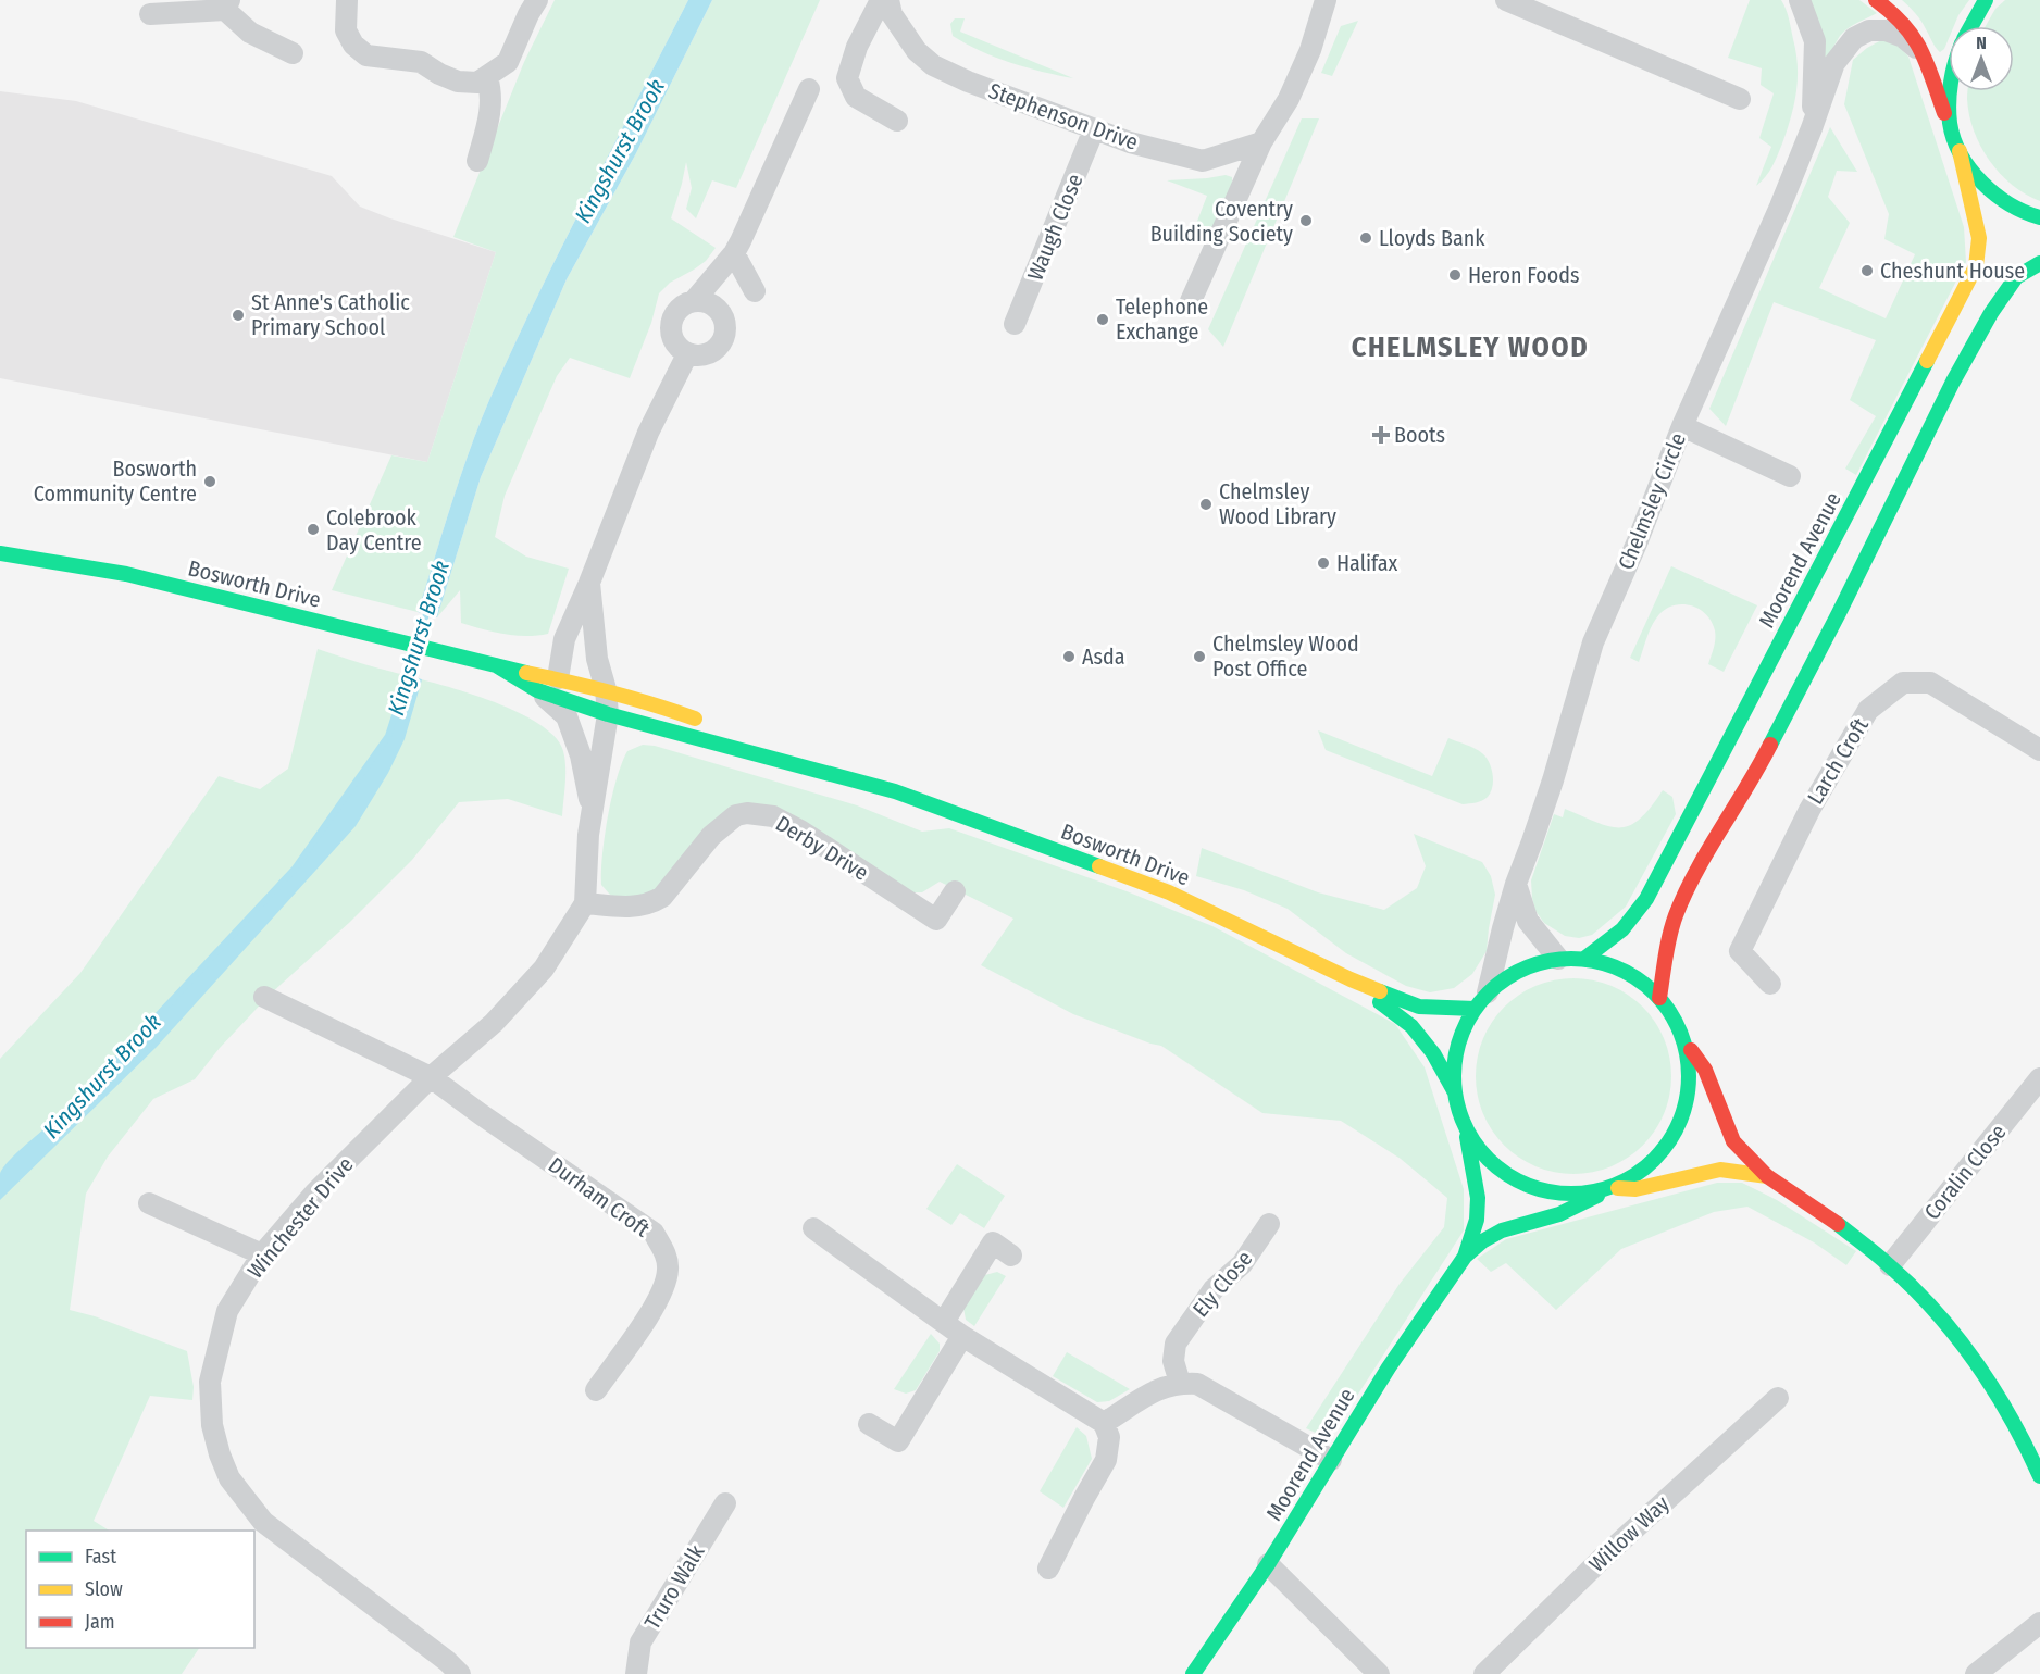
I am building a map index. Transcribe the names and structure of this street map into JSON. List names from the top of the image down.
{
  "streets": {
    "street": [
      "Stephenson Drive",
      "Waugh Close",
      "Chelmsley Circle",
      "Moorend Avenue",
      "Bosworth Drive",
      "Larch Croft",
      "Derby Drive",
      "Coralin Close",
      "Durham Croft",
      "Winchester Drive",
      "Ely Close",
      "Willow Way",
      "Truro Walk"
    ]
  },
  "crossings": [
    ["Stephenson Drive", "Waugh Close"],
    ["Chelmsley Circle", "Bosworth Drive"],
    ["Bosworth Drive", "Winchester Drive"],
    ["Derby Drive", "Winchester Drive"],
    ["Durham Croft", "Winchester Drive"]
  ],
  "districts": ["CHELMSLEY WOOD"],
  "water": ["Kingshurst Brook"],
  "places": {
    "other": [
      "Coventry Building Society",
      "Lloyds Bank",
      "Cheshunt House",
      "Heron Foods",
      "St Anne's Catholic Primary School",
      "Telephone Exchange",
      "Bosworth Community Centre",
      "Chelmsley Wood Library",
      "Colebrook Day Centre",
      "Halifax",
      "Asda",
      "Chelmsley Wood Post Office"
    ],
    "health": ["Boots"]
  },
  "legend": ["Fast", "Slow", "Jam"],
  "north": "top"
}
